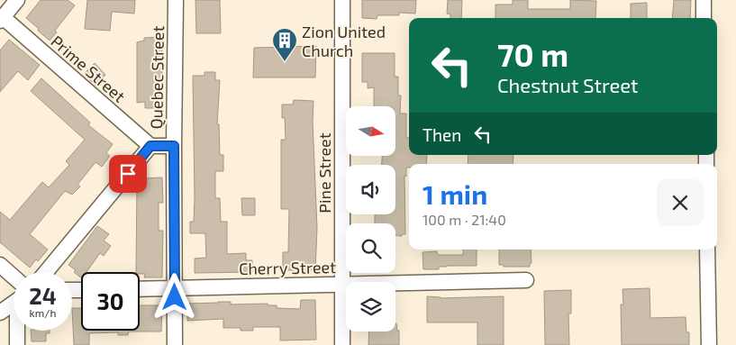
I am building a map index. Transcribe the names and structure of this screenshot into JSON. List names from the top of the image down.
{
  "streets": {
    "street": [
      "Prime Street",
      "Quebec Street",
      "Pine Street",
      "Cherry Street"
    ]
  },
  "crossings": [
    ["Quebec Street", "Cherry Street"],
    ["Pine Street", "Cherry Street"]
  ],
  "places": {
    "building": ["Zion United Church"]
  },
  "north": "right",
  "page": {
    "turn": ["70 m", "Chestnut Street"],
    "then": "Then",
    "heading": ["1 min", "100 m · 21:40"],
    "speed": "24 km/h",
    "limit": "30"
  }
}
